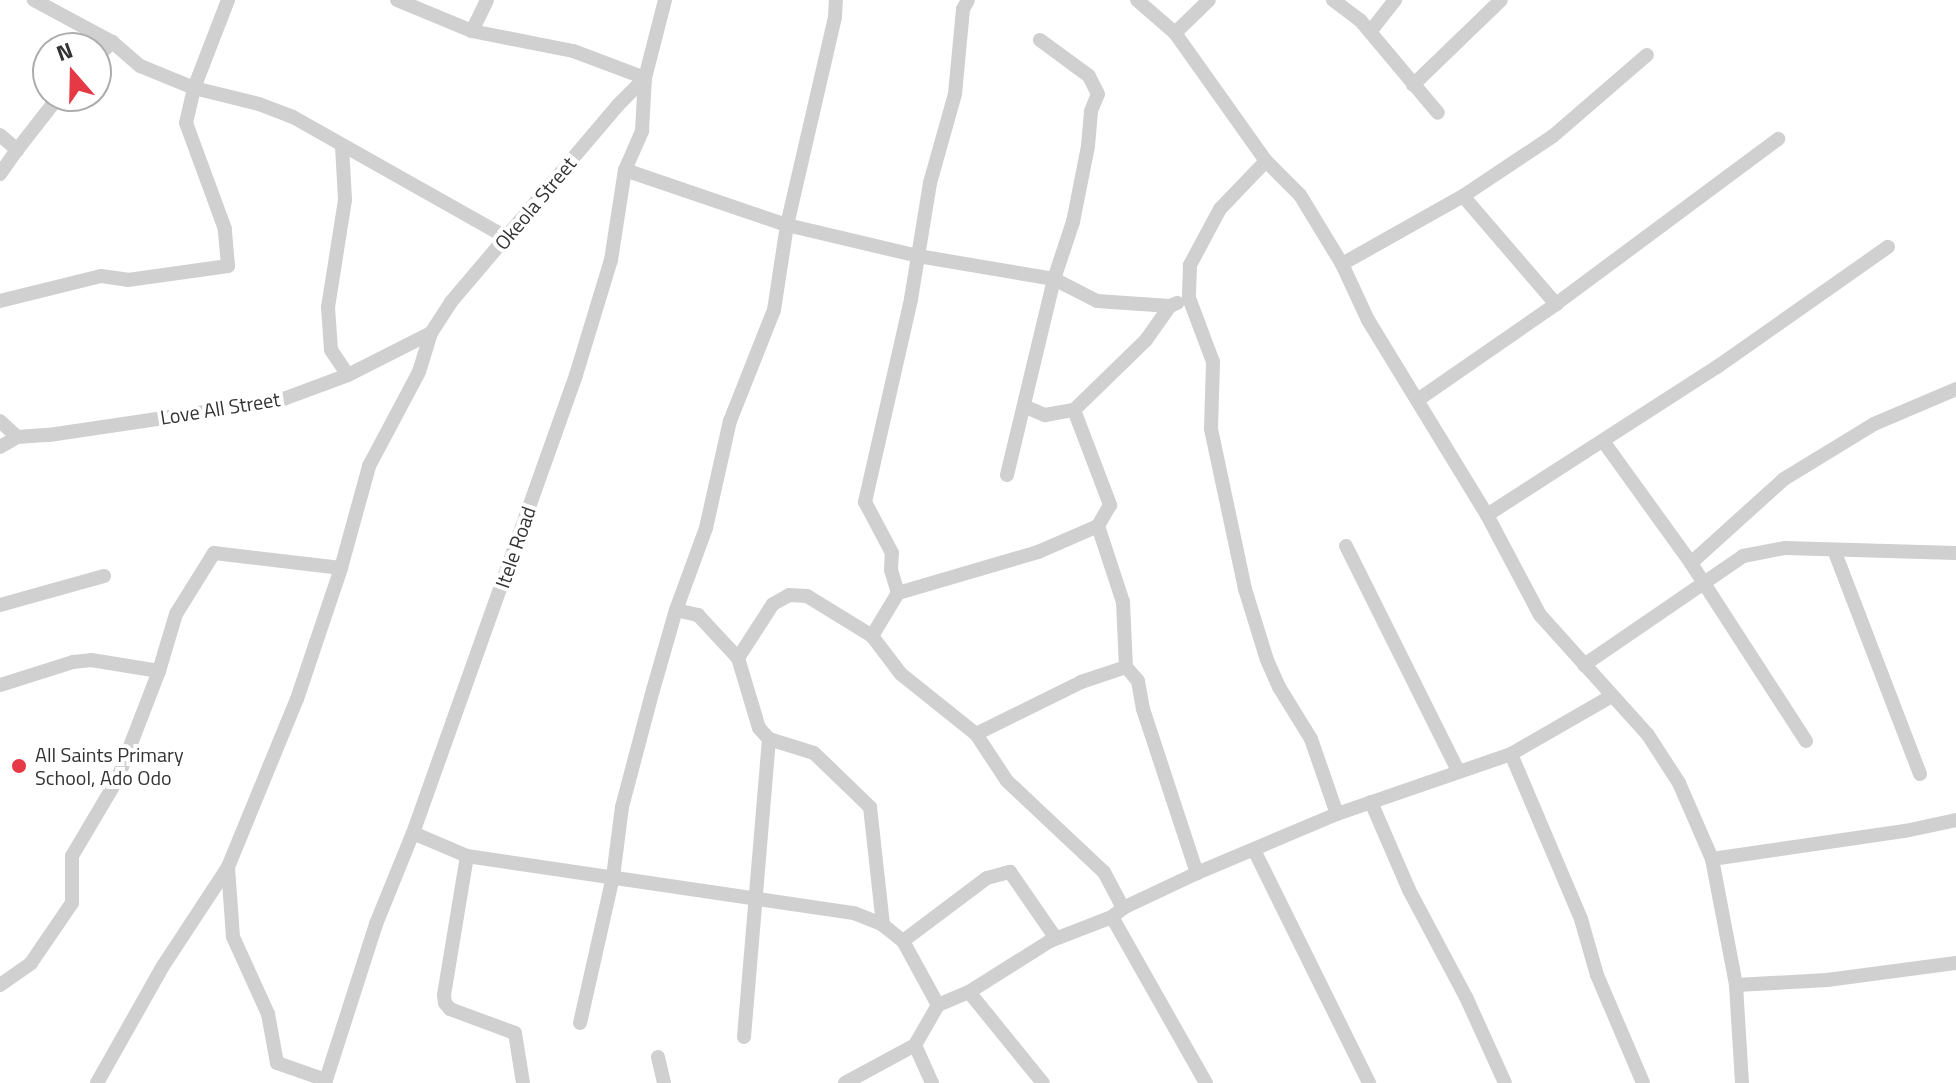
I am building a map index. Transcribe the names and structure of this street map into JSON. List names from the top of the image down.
{
  "streets": {
    "street": ["Okeola Street", "Love All Street", "Itele Road"]
  },
  "crossings": [
    ["Okeola Street", "Love All Street"],
    ["Okeola Street", "Itele Road"]
  ],
  "places": ["All Saints Primary School, Ado Odo"],
  "north": "top"
}
